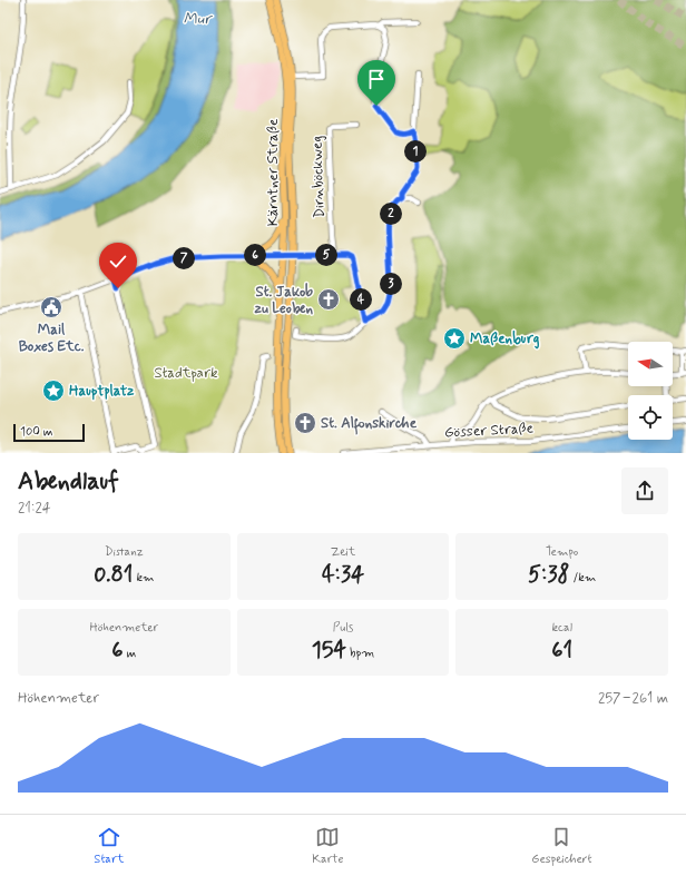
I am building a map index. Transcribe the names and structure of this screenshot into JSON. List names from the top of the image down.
{
  "streets": {
    "main road": ["Kärntner Straße"],
    "street": ["Dirnböckweg", "Gösser Straße"]
  },
  "water": ["Mur"],
  "parks": ["Stadtpark"],
  "places": {
    "church": ["St. Jakob zu Leoben", "St. Alfonskirche"],
    "public building": ["Mail Boxes Etc."],
    "place": ["Maßenburg", "Hauptplatz"]
  },
  "scale_bar": "100 m",
  "north": "left",
  "page": {
    "pins": [
      "1",
      "2",
      "5",
      "6",
      "7",
      "3",
      "4"
    ],
    "scale": "100 m",
    "heading": ["Abendlauf", "21:24"],
    "stats": [
      ["Distanz", "0.81 km"],
      ["Zeit", "4:34"],
      ["Tempo", "5:38 /km"],
      ["Höhenmeter", "6 m"],
      ["Puls", "154 bpm"],
      ["kcal", "61"]
    ],
    "chart": ["Höhenmeter", "257–261 m"],
    "tabs": ["Start", "Karte", "Gespeichert"]
  }
}
